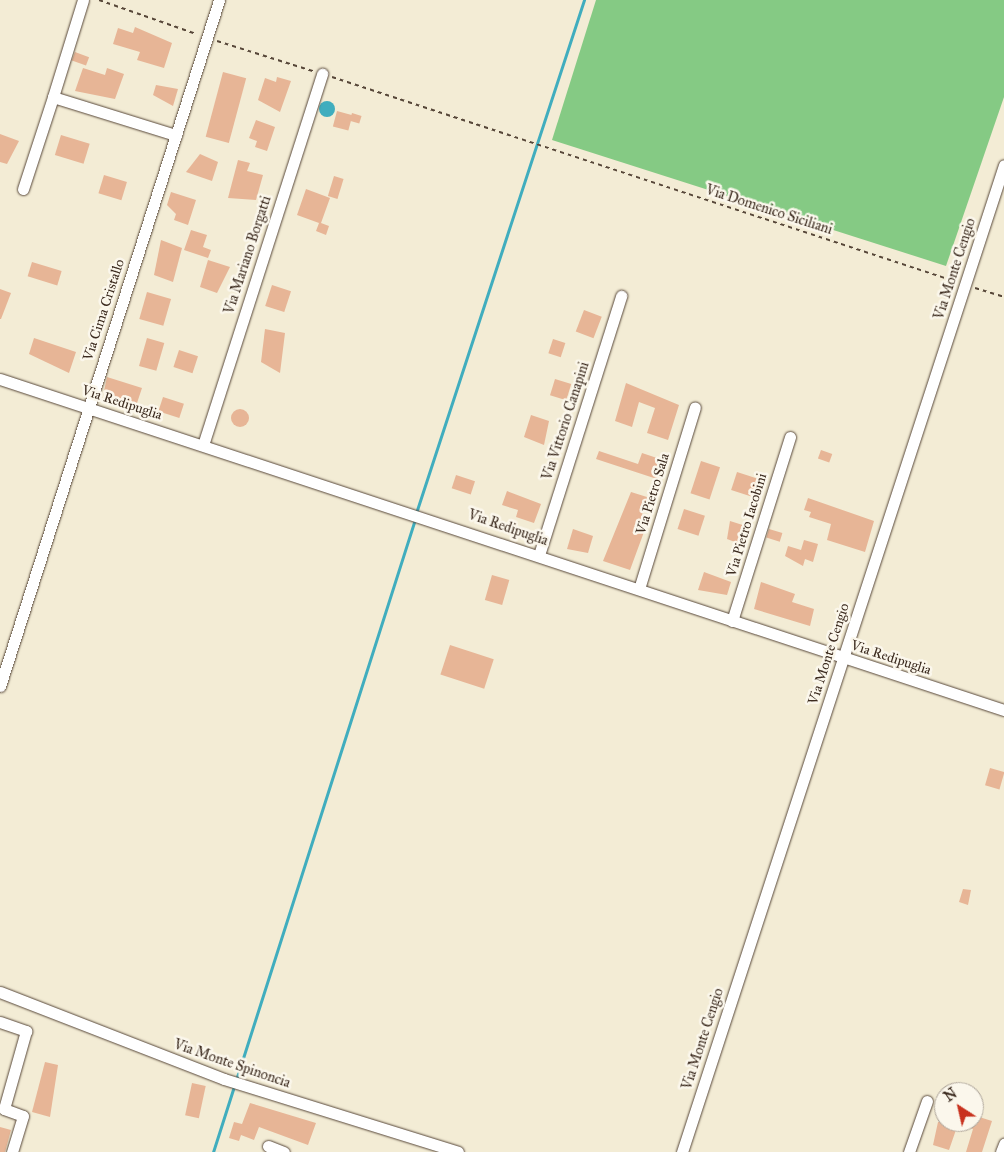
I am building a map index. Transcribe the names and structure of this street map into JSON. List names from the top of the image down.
{
  "streets": {
    "street": [
      "Via Mariano Borgatti",
      "Via Monte Cengio",
      "Via Cima Cristallo",
      "Via Redipuglia",
      "Via Vittorio Canapini",
      "Via Pietro Sala",
      "Via Pietro Iacobini",
      "Via Monte Spinoncia"
    ],
    "path": ["Via Domenico Siciliani"]
  },
  "crossings": [
    ["Via Domenico Siciliani", "Via Monte Cengio"],
    ["Via Mariano Borgatti", "Via Redipuglia"],
    ["Via Monte Cengio", "Via Redipuglia"],
    ["Via Cima Cristallo", "Via Redipuglia"],
    ["Via Redipuglia", "Via Vittorio Canapini"],
    ["Via Redipuglia", "Via Pietro Sala"],
    ["Via Redipuglia", "Via Pietro Iacobini"]
  ],
  "north": "top left"
}
